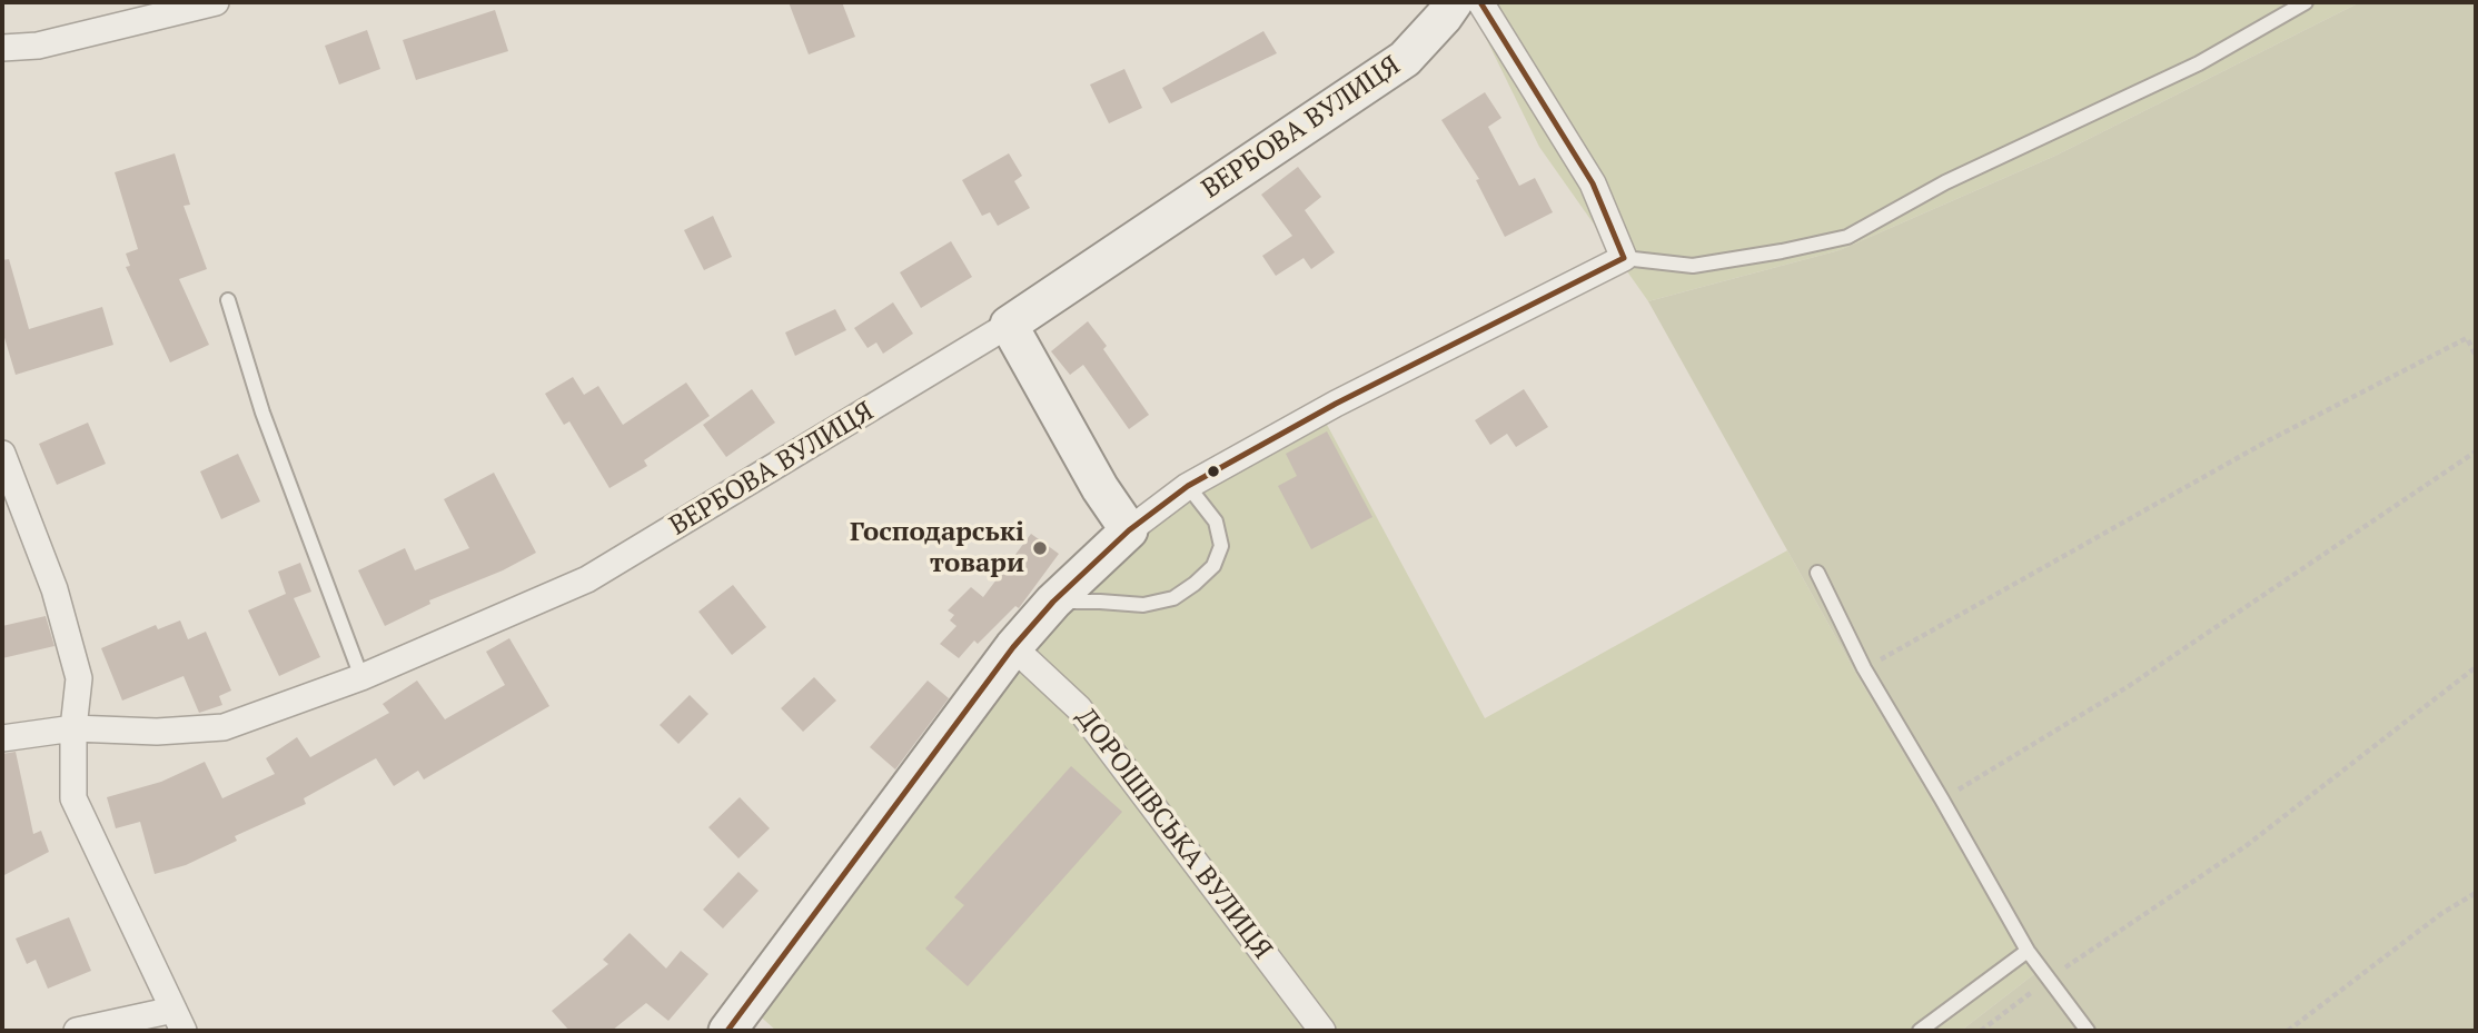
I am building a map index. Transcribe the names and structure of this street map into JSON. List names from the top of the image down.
{
  "streets": {
    "street": ["ВЕРБОВА ВУЛИЦЯ", "ДОРОШІВСЬКА ВУЛИЦЯ"]
  },
  "places": ["Господарські товари"]
}
